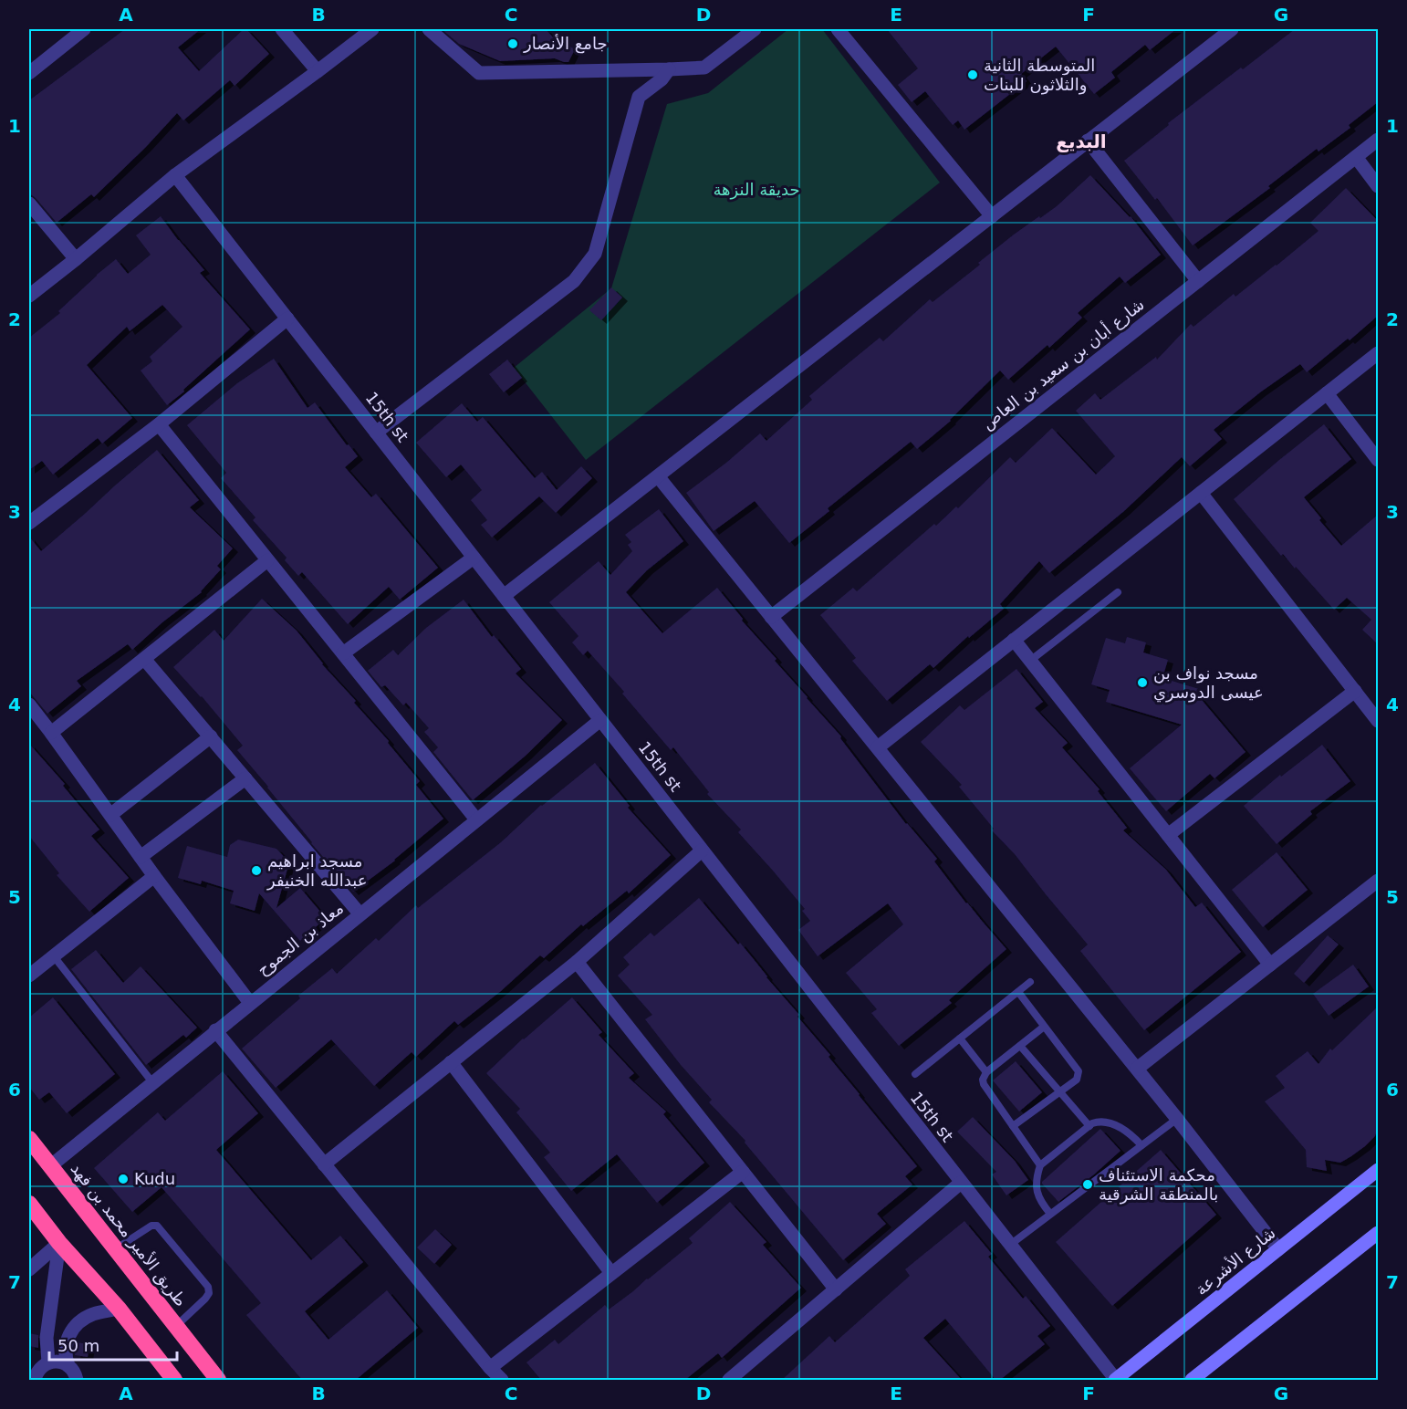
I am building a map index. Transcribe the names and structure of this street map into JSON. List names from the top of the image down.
{
  "streets": {
    "highway": ["طريق الأمير محمد بن فهد"],
    "street": [
      "شارع أبان بن سعيد بن العاص",
      "15th st",
      "معاذ بن الجموح",
      "شارع الأشرعة"
    ]
  },
  "crossings": [
    ["15th st", "معاذ بن الجموح"],
    ["15th st", "شارع الأشرعة"],
    ["معاذ بن الجموح", "طريق الأمير محمد بن فهد"]
  ],
  "districts": ["البديع"],
  "parks": ["حديقة النزهة"],
  "places": [
    "جامع الأنصار",
    "المتوسطة الثانية والثلاثون للبنات",
    "مسجد نواف بن عيسى الدوسري",
    "مسجد ابراهيم عبدالله الخنيفر",
    "Kudu",
    "محكمة الاستئناف بالمنطقة الشرقية"
  ],
  "scale_bar": "50 m",
  "grid": {
    "columns": [
      "A",
      "B",
      "C",
      "D",
      "E",
      "F",
      "G"
    ],
    "rows": [
      "1",
      "2",
      "3",
      "4",
      "5",
      "6",
      "7"
    ]
  }
}
